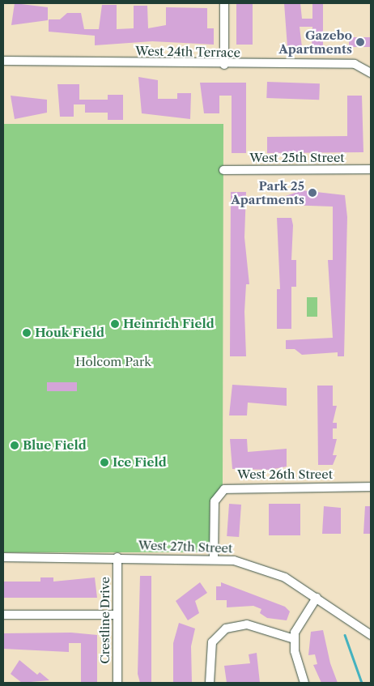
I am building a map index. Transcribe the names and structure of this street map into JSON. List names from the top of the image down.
{
  "streets": {
    "street": [
      "West 24th Terrace",
      "West 25th Street",
      "West 26th Street",
      "West 27th Street",
      "Crestline Drive"
    ]
  },
  "crossings": [
    ["West 26th Street", "West 27th Street"],
    ["West 27th Street", "Crestline Drive"]
  ],
  "parks": ["Holcom Park"],
  "places": [
    "Gazebo Apartments",
    "Park 25 Apartments",
    "Heinrich Field",
    "Houk Field",
    "Blue Field",
    "Ice Field"
  ]
}
